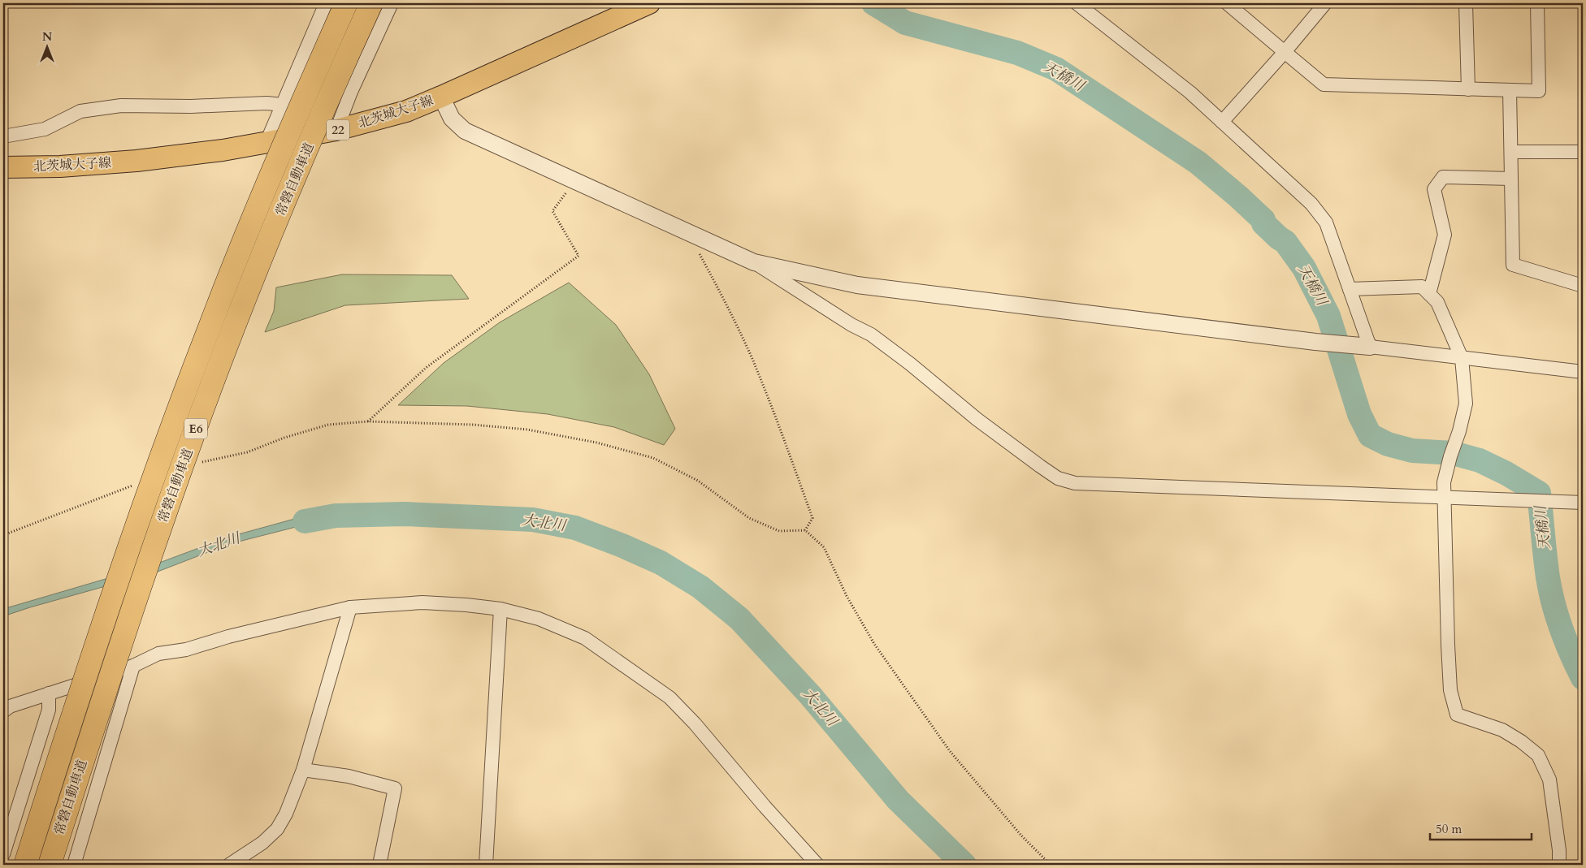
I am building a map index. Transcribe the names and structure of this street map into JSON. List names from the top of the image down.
{
  "streets": {
    "highway": ["常磐自動車道", "E6"],
    "main road": ["北茨城大子線", "22"]
  },
  "water": ["天橋川", "大北川"],
  "scale_bar": "50 m",
  "north": "top"
}
